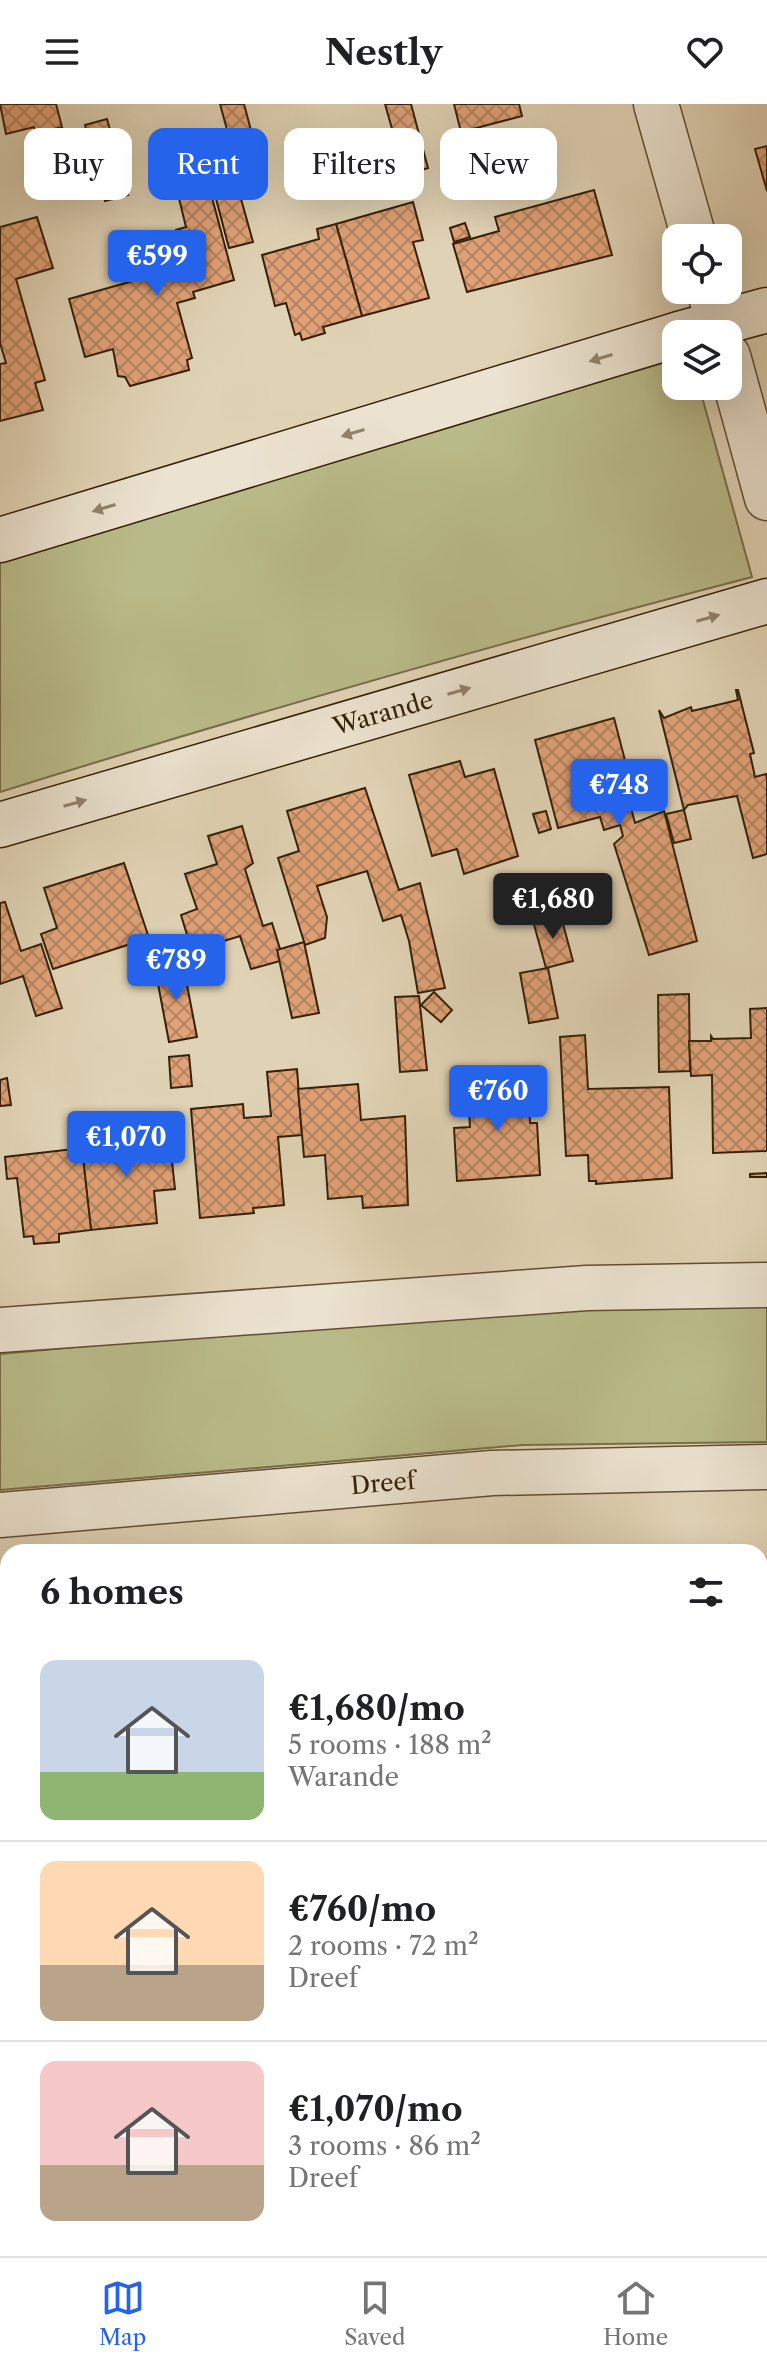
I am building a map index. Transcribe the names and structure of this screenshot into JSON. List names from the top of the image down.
{
  "streets": {
    "street": ["Warande", "Dreef"]
  },
  "page": {
    "header": "Nestly",
    "chip": [
      "Buy",
      "Rent",
      "Filters",
      "New"
    ],
    "price": [
      "€599",
      "€748",
      "€1,680",
      "€789",
      "€760",
      "€1,070"
    ],
    "heading": "6 homes",
    "list": [
      {
        "name": "€1,680/mo",
        "note": "5 rooms · 188 m² · Warande"
      },
      {
        "name": "€760/mo",
        "note": "2 rooms · 72 m² · Dreef"
      },
      {
        "name": "€1,070/mo",
        "note": "3 rooms · 86 m² · Dreef"
      }
    ],
    "tabs": ["Map", "Saved", "Home"]
  }
}
